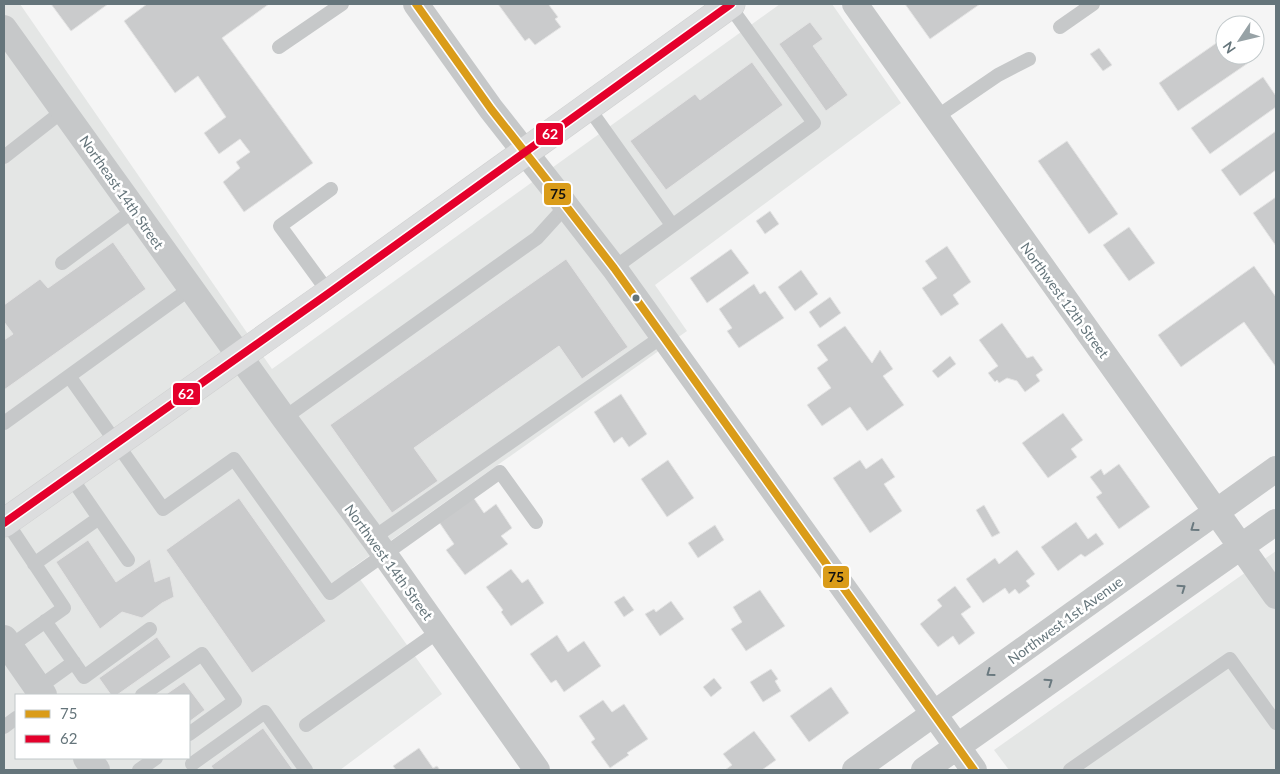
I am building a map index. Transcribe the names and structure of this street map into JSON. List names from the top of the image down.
{
  "streets": {
    "street": [
      "Northeast 14th Street",
      "Northwest 12th Street",
      "Northwest 14th Street",
      "Northwest 1st Avenue"
    ]
  },
  "crossings": [
    ["Northeast 14th Street", "Northwest 14th Street"],
    ["Northwest 12th Street", "Northwest 1st Avenue"]
  ],
  "lines": ["transit line 75", "transit line 62"],
  "legend": ["75", "62"],
  "north": "bottom left"
}
